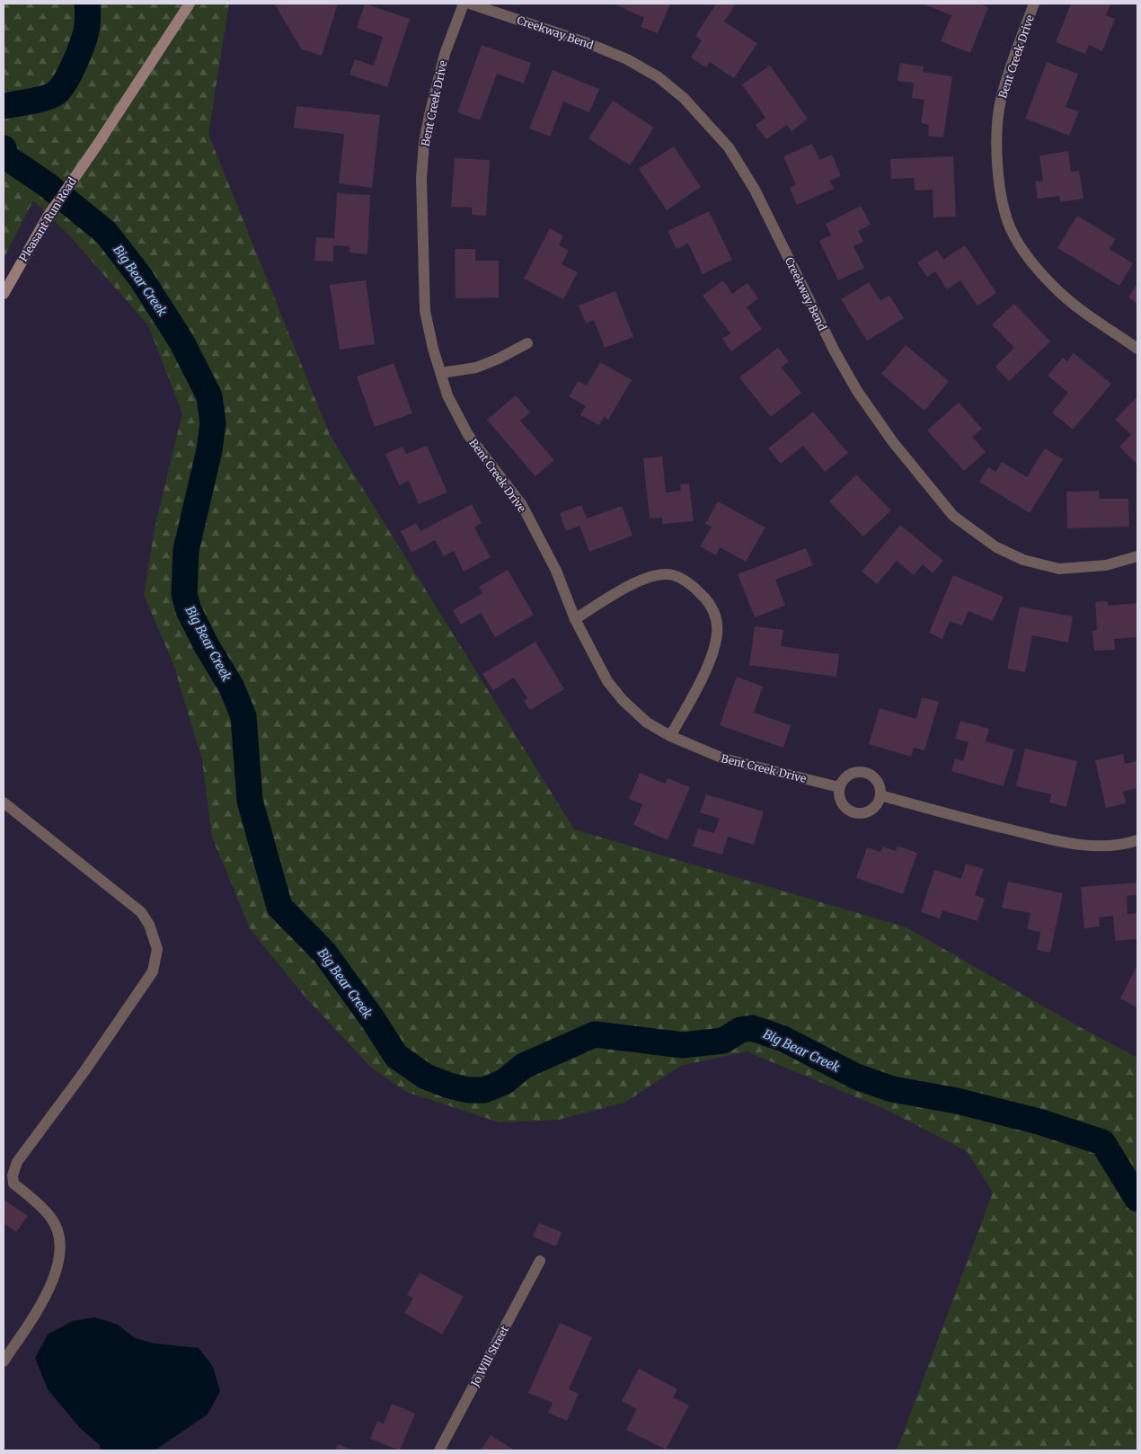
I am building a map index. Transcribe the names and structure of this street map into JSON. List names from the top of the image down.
{
  "streets": {
    "main road": ["Pleasant Run Road"],
    "street": ["Creekway Bend", "Bent Creek Drive", "Jo Will Street"]
  },
  "water": ["Big Bear Creek"]
}
